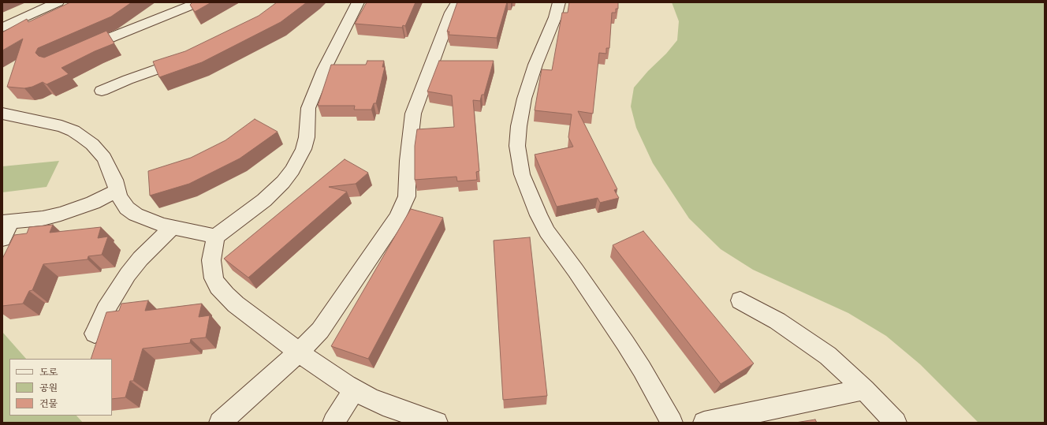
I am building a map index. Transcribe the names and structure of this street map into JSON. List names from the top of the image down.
{
  "legend": ["도로", "공원", "건물"]
}
